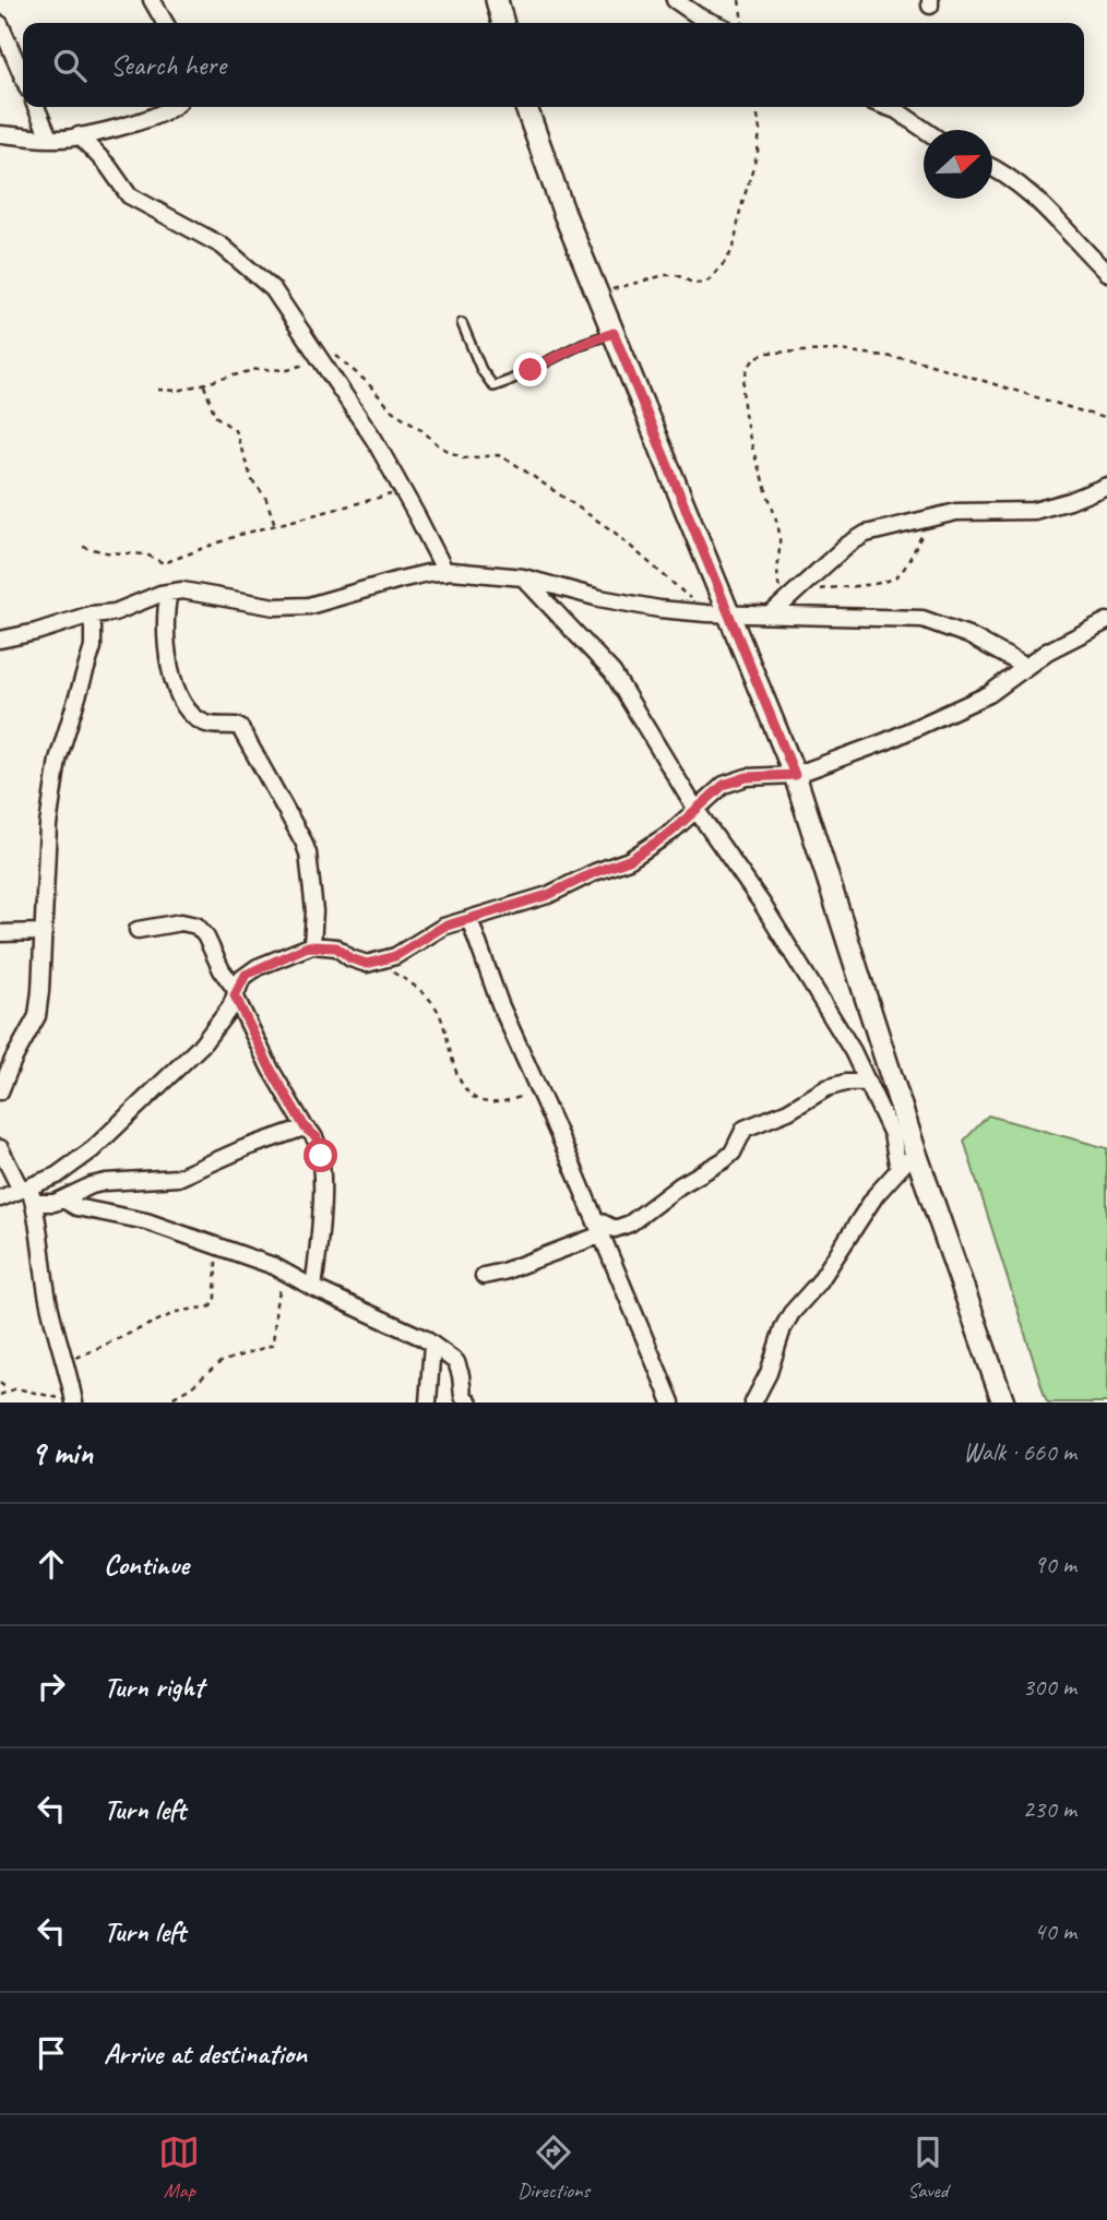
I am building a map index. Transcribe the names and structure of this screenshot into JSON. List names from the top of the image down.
{
  "north": "right",
  "page": {
    "search": "Search here",
    "heading": ["9 min", "Walk · 660 m"],
    "list": [
      ["Continue", "90 m"],
      ["Turn right", "300 m"],
      ["Turn left", "230 m"],
      ["Turn left", "40 m"],
      "Arrive at destination"
    ],
    "nav": ["Map", "Directions", "Saved"]
  }
}
